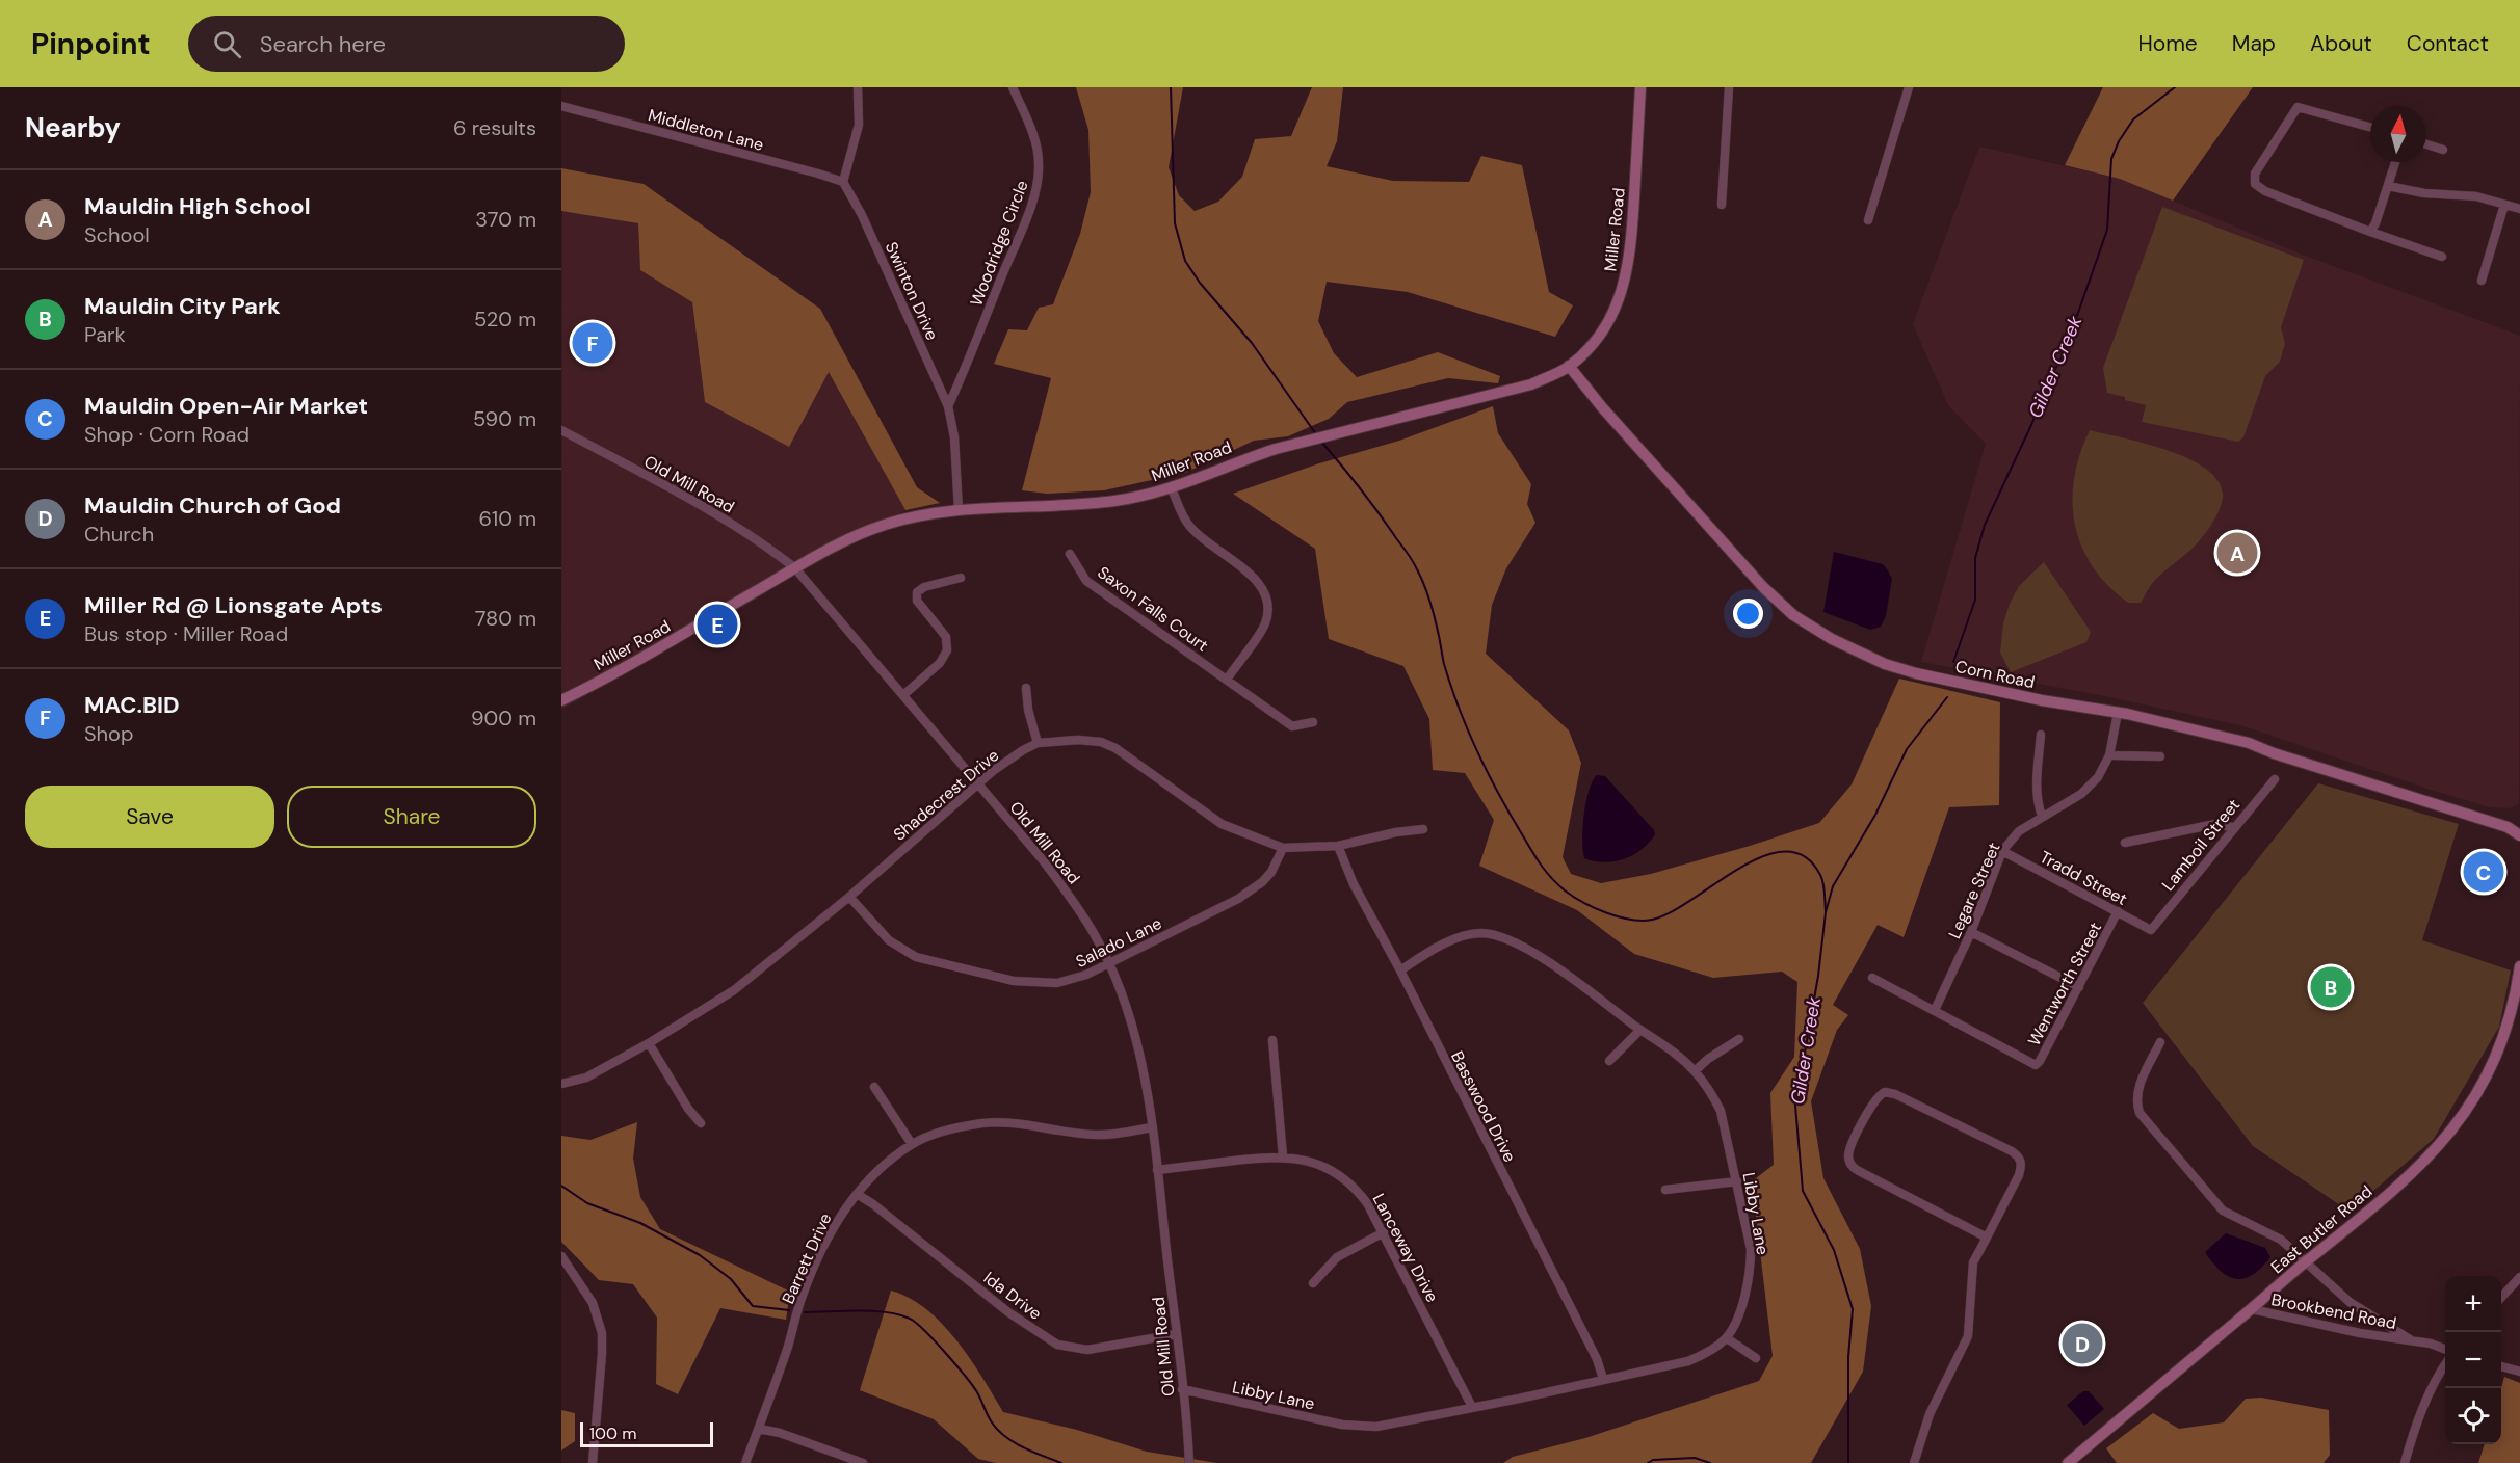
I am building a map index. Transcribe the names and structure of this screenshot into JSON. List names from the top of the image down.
{
  "streets": {
    "street": [
      "Middleton Lane",
      "Miller Road",
      "Woodridge Circle",
      "Swinton Drive",
      "Old Mill Road",
      "Saxon Falls Court",
      "Corn Road",
      "Shadecrest Drive",
      "Lamboil Street",
      "Tradd Street",
      "Legare Street",
      "Salado Lane",
      "Wentworth Street",
      "Basswood Drive",
      "Libby Lane",
      "East Butler Road",
      "Lanceway Drive",
      "Barrett Drive",
      "Ida Drive",
      "Brookbend Road"
    ]
  },
  "crossings": [
    ["Middleton Lane", "Swinton Drive"],
    ["Miller Road", "Swinton Drive"],
    ["Miller Road", "Old Mill Road"],
    ["Miller Road", "Corn Road"],
    ["Woodridge Circle", "Swinton Drive"],
    ["Old Mill Road", "Shadecrest Drive"],
    ["Old Mill Road", "Salado Lane"],
    ["Old Mill Road", "Libby Lane"],
    ["Old Mill Road", "Lanceway Drive"],
    ["Old Mill Road", "Barrett Drive"],
    ["Old Mill Road", "Ida Drive"],
    ["Corn Road", "Legare Street"],
    ["Shadecrest Drive", "Salado Lane"],
    ["Shadecrest Drive", "Basswood Drive"],
    ["Lamboil Street", "Tradd Street"],
    ["Tradd Street", "Legare Street"],
    ["Tradd Street", "Wentworth Street"],
    ["Legare Street", "Wentworth Street"],
    ["Basswood Drive", "Libby Lane"],
    ["Libby Lane", "Lanceway Drive"],
    ["East Butler Road", "Brookbend Road"],
    ["Barrett Drive", "Ida Drive"]
  ],
  "water": ["Gilder Creek"],
  "scale_bar": "100 m",
  "north": "top",
  "page": {
    "header": "Pinpoint",
    "search": "Search here",
    "nav": [
      "Home",
      "Map",
      "About",
      "Contact"
    ],
    "heading": ["Nearby", "6 results"],
    "list": [
      {
        "mark": "A",
        "name": "Mauldin High School",
        "note": "School",
        "value": "370 m"
      },
      {
        "mark": "B",
        "name": "Mauldin City Park",
        "note": "Park",
        "value": "520 m"
      },
      {
        "mark": "C",
        "name": "Mauldin Open-Air Market",
        "note": "Shop · Corn Road",
        "value": "590 m"
      },
      {
        "mark": "D",
        "name": "Mauldin Church of God",
        "note": "Church",
        "value": "610 m"
      },
      {
        "mark": "E",
        "name": "Miller Rd @ Lionsgate Apts",
        "note": "Bus stop · Miller Road",
        "value": "780 m"
      },
      {
        "mark": "F",
        "name": "MAC.BID",
        "note": "Shop",
        "value": "900 m"
      }
    ],
    "pins": [
      "F",
      "A",
      "E",
      "C",
      "B",
      "D"
    ],
    "buttons": ["Save", "Share"],
    "map_buttons": ["+", "−"],
    "scale": "100 m"
  }
}
